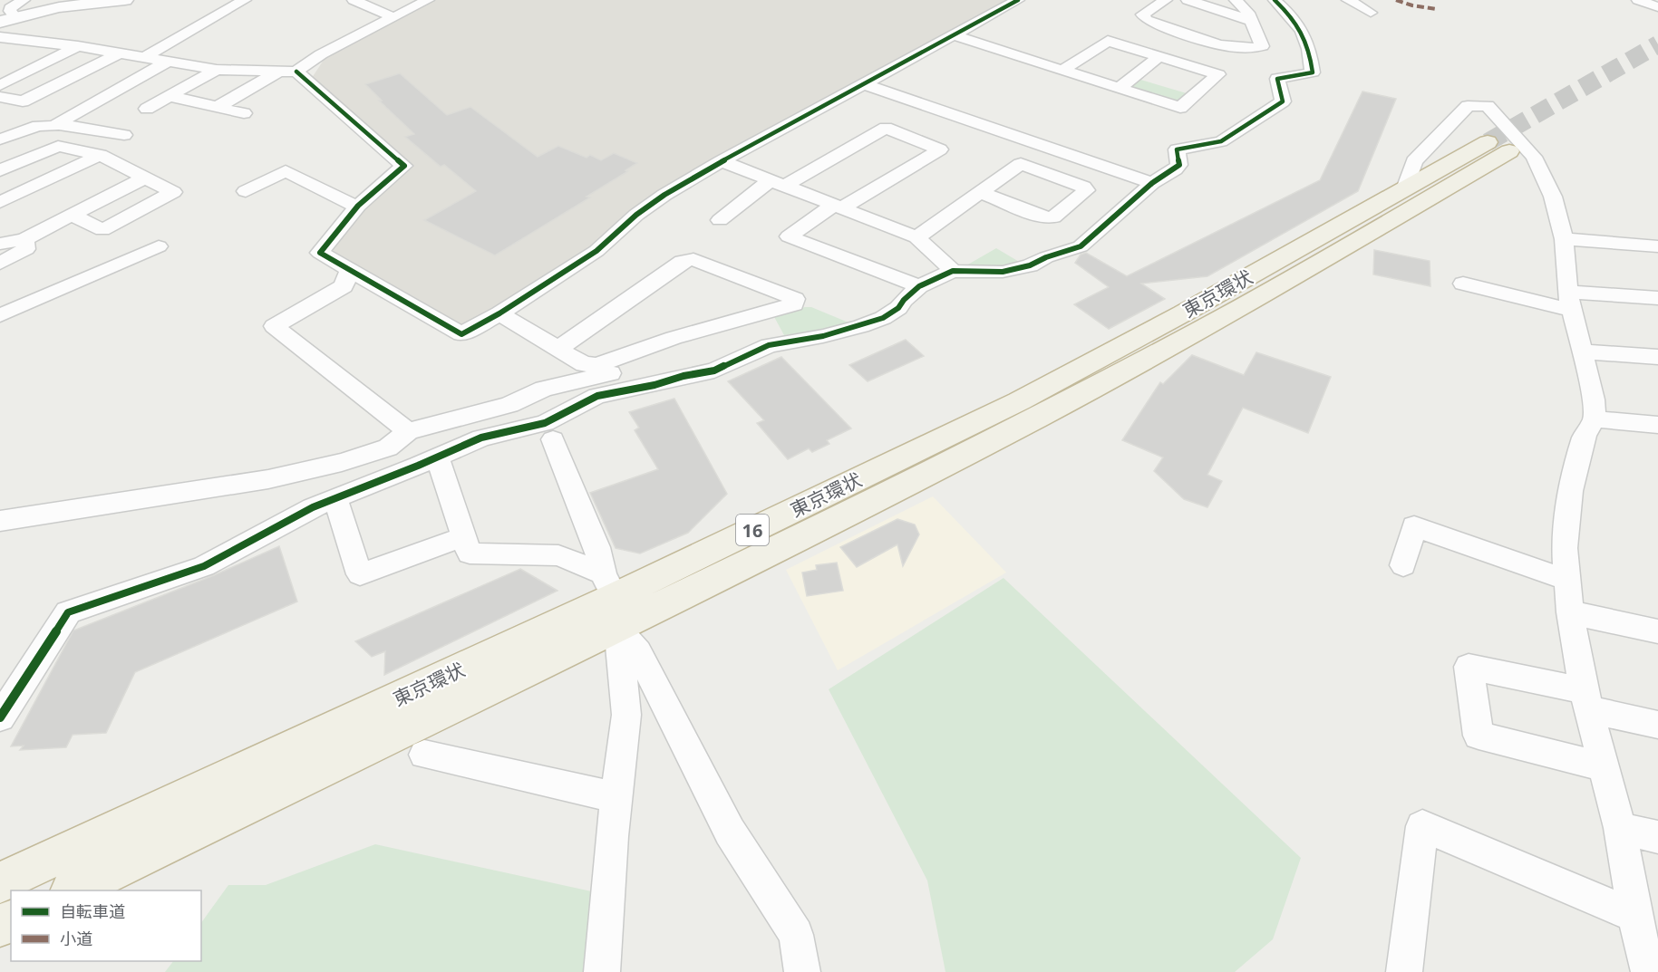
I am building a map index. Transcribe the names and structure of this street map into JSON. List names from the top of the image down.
{
  "streets": {
    "highway": ["東京環状", "16"]
  },
  "legend": ["自転車道", "小道"]
}
